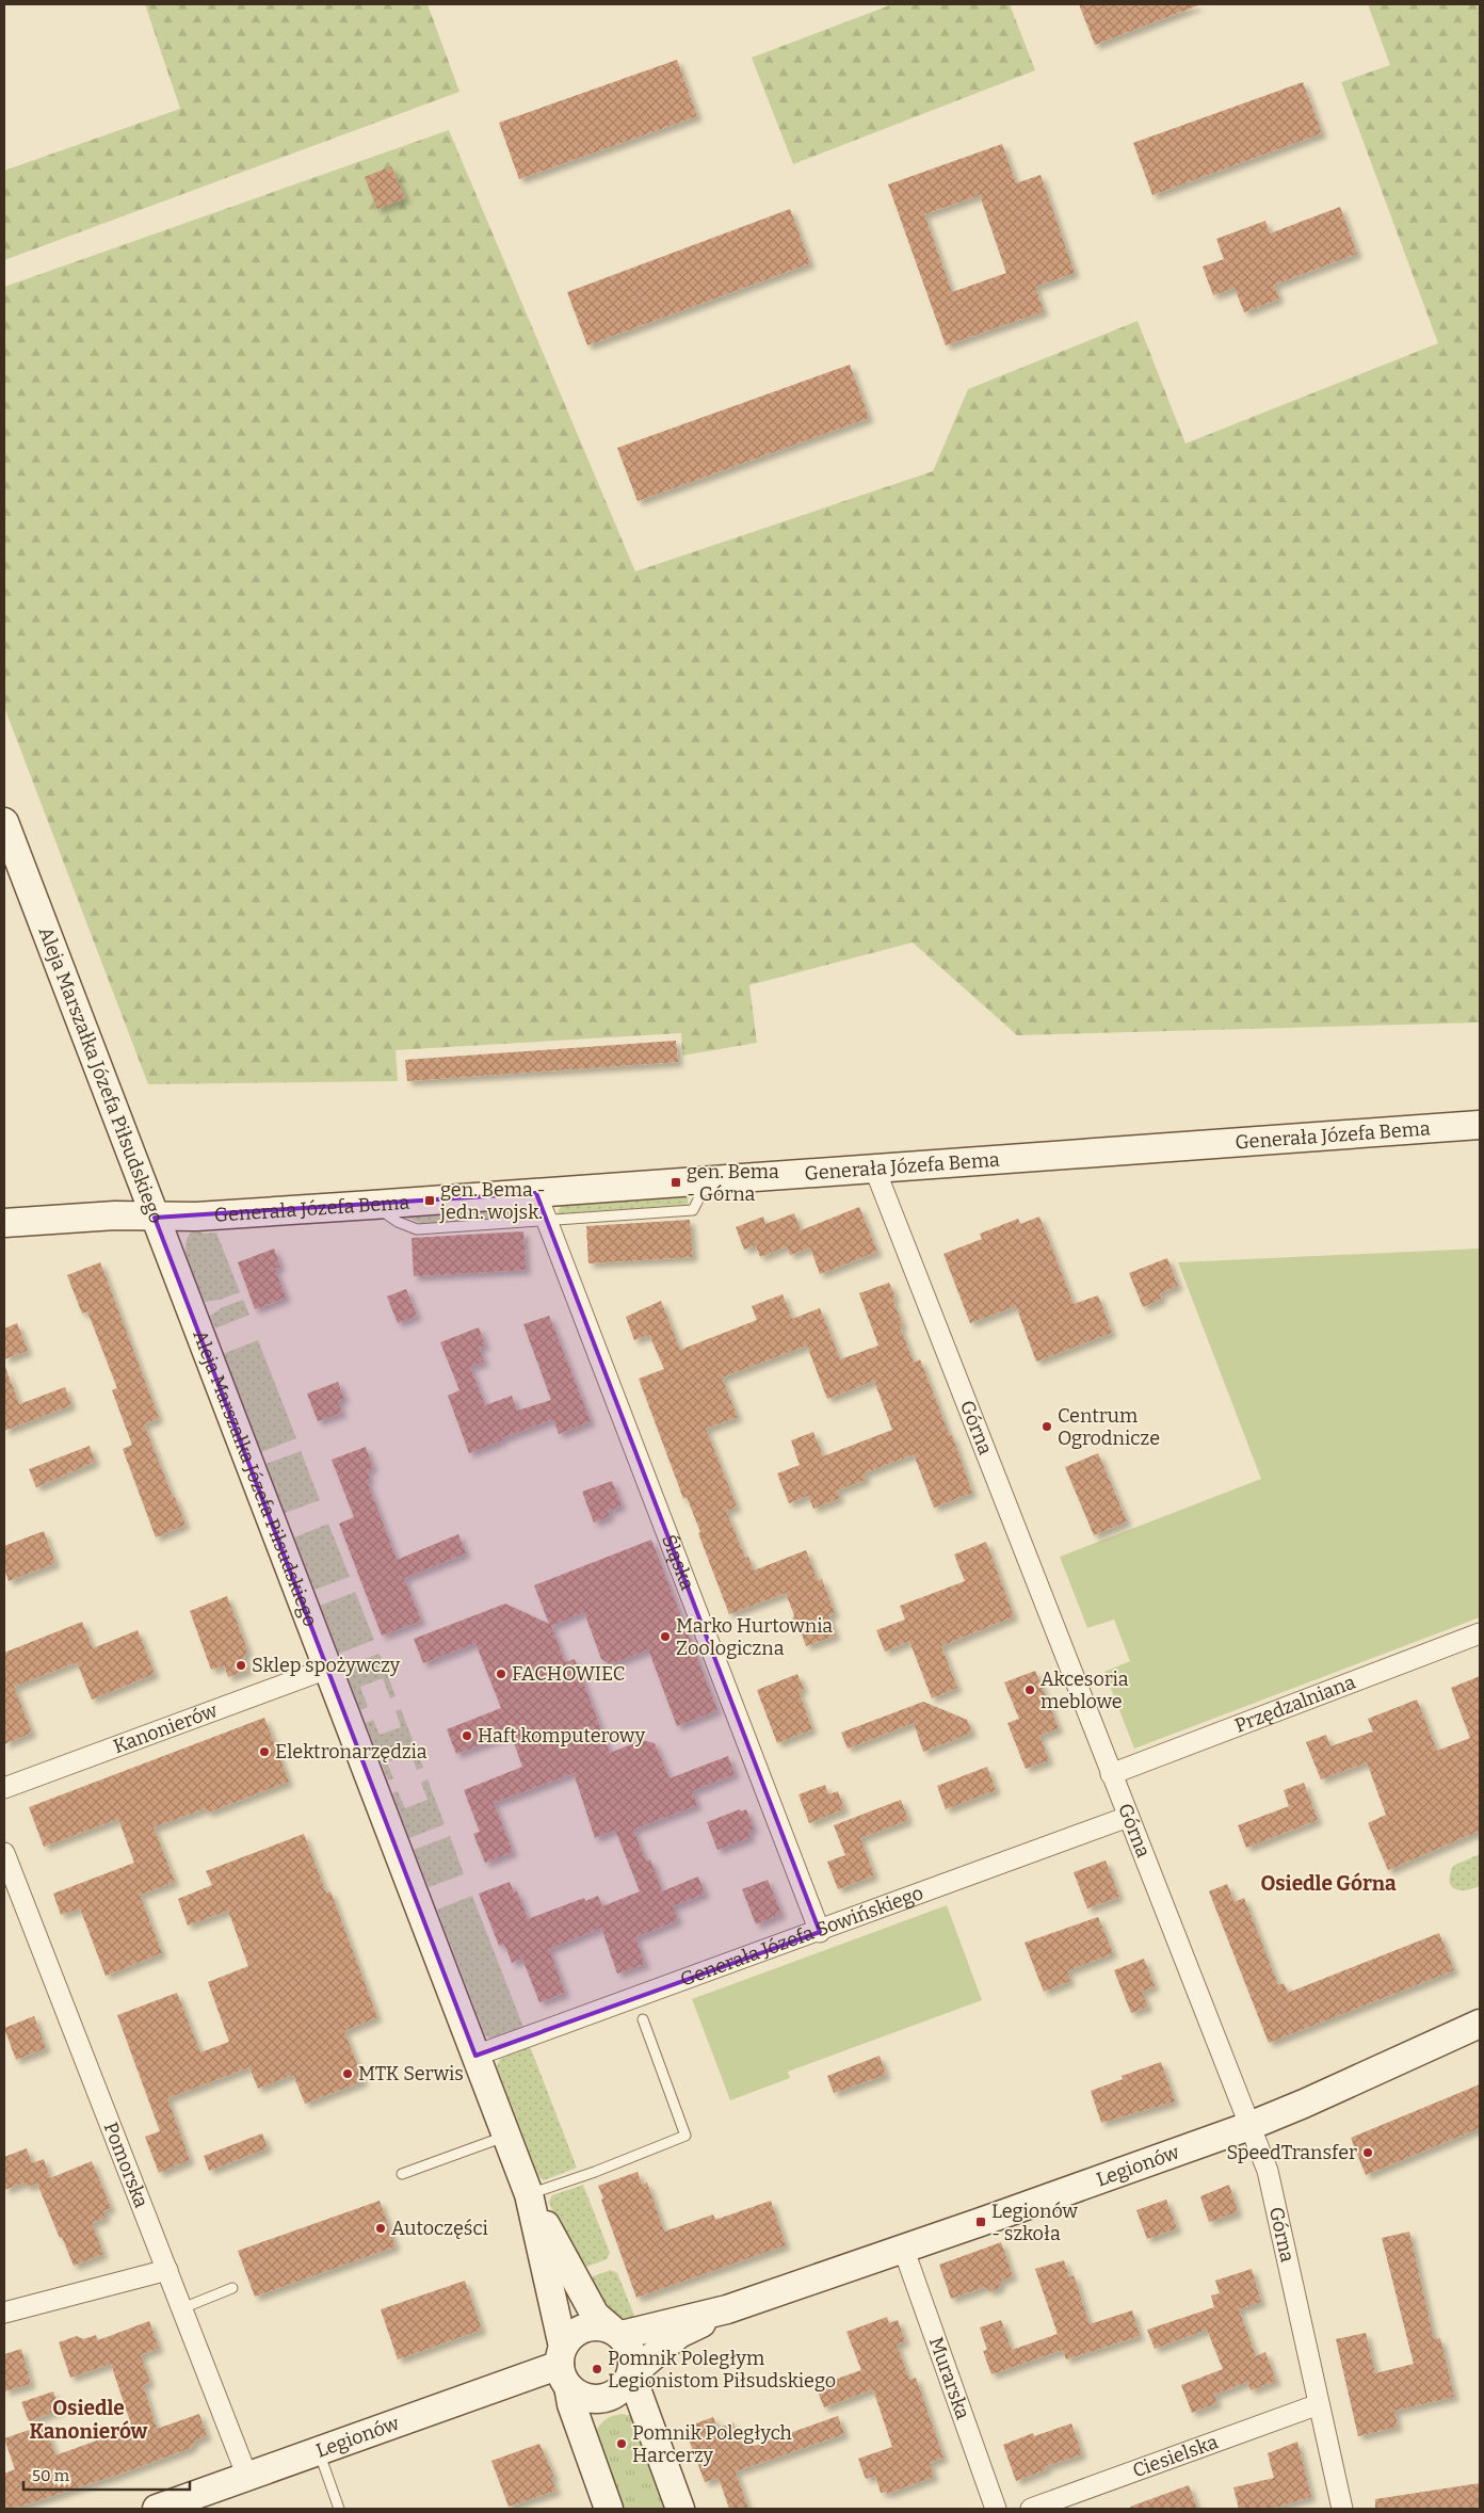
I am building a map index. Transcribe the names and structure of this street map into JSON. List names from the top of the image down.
{
  "streets": {
    "street": [
      "Aleja Marszałka Józefa Piłsudskiego",
      "Generała Józefa Bema",
      "Górna",
      "Śląska",
      "Przędzalniana",
      "Kanonierów",
      "Generała Józefa Sowińskiego",
      "Pomorska",
      "Legionów",
      "Murarska",
      "Ciesielska"
    ]
  },
  "crossings": [
    ["Aleja Marszałka Józefa Piłsudskiego", "Generała Józefa Bema"],
    ["Aleja Marszałka Józefa Piłsudskiego", "Kanonierów"],
    ["Aleja Marszałka Józefa Piłsudskiego", "Generała Józefa Sowińskiego"],
    ["Aleja Marszałka Józefa Piłsudskiego", "Legionów"],
    ["Generała Józefa Bema", "Górna"],
    ["Generała Józefa Bema", "Śląska"],
    ["Górna", "Przędzalniana"],
    ["Górna", "Generała Józefa Sowińskiego"],
    ["Górna", "Legionów"],
    ["Górna", "Ciesielska"],
    ["Śląska", "Generała Józefa Sowińskiego"],
    ["Pomorska", "Legionów"],
    ["Legionów", "Murarska"]
  ],
  "districts": ["Osiedle Górna", "Osiedle Kanonierów"],
  "places": {
    "transit": ["gen. Bema - Górna", "gen. Bema - jedn. wojsk.", "Legionów - szkoła"],
    "other": [
      "Centrum Ogrodnicze",
      "Marko Hurtownia Zoologiczna",
      "Sklep spożywczy",
      "FACHOWIEC",
      "Akcesoria meblowe",
      "Haft komputerowy",
      "Elektronarzędzia",
      "MTK Serwis",
      "SpeedTransfer",
      "Autoczęści",
      "Pomnik Poległym Legionistom Piłsudskiego",
      "Pomnik Poległych Harcerzy"
    ]
  },
  "scale_bar": "50 m"
}
